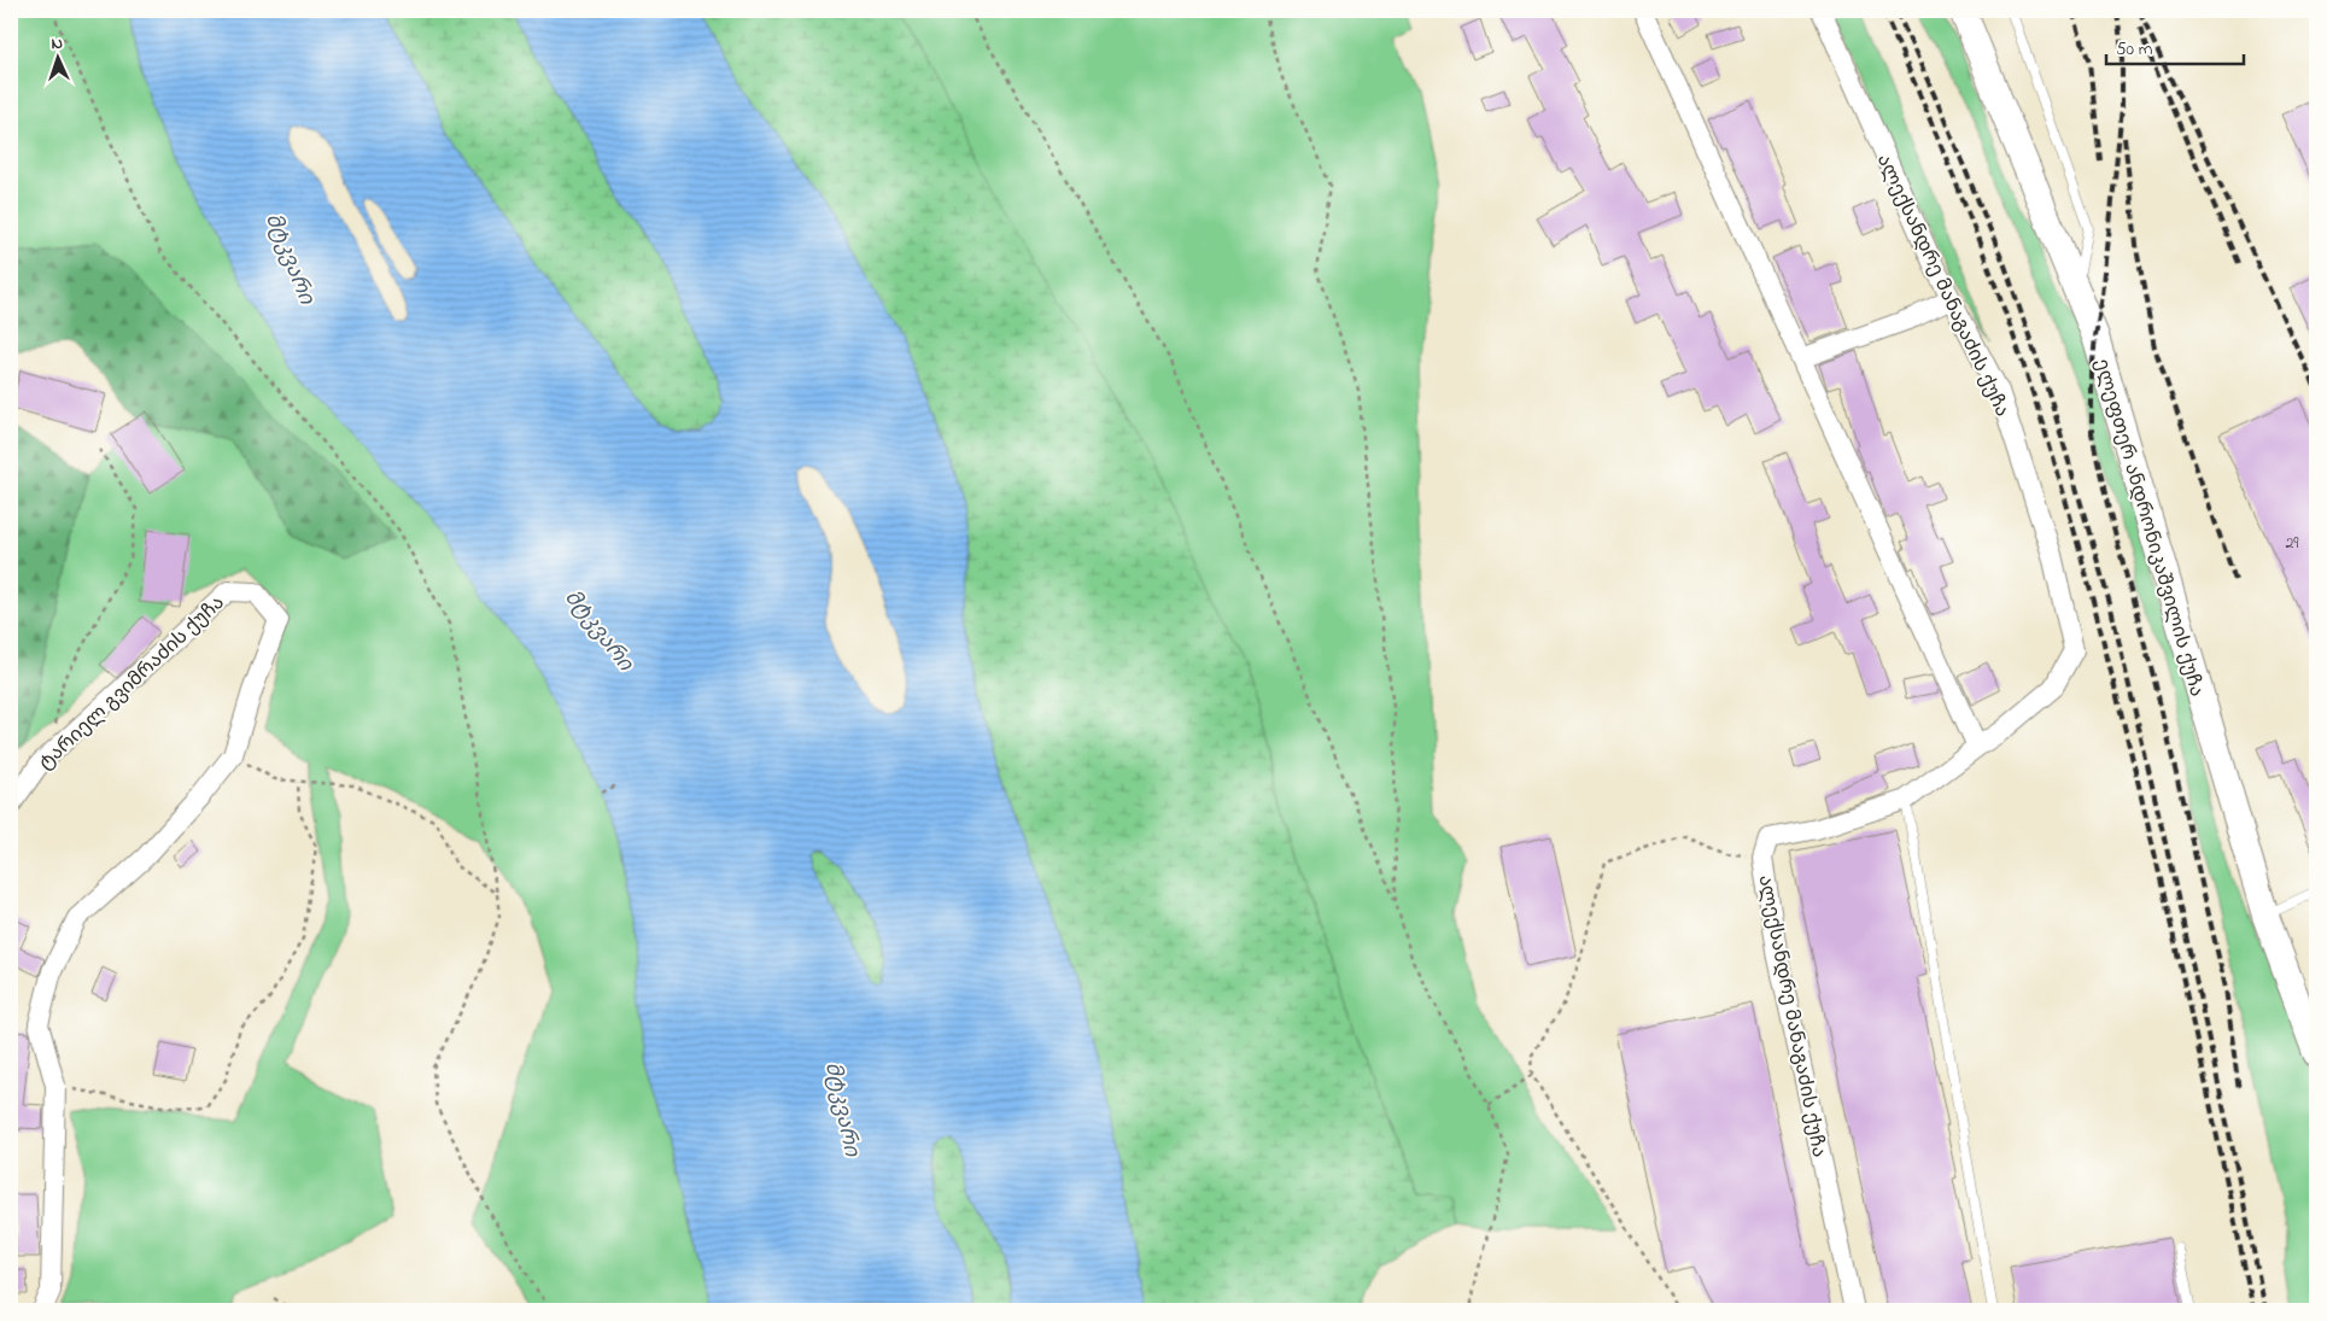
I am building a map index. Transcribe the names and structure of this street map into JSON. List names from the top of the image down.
{
  "streets": {
    "main road": ["ელეფთერ ანდრონიკაშვილის ქუჩა"],
    "street": ["ალექსანდრე მანაგაძის ქუჩა", "ტარიელ გვიმრაძის ქუჩა"]
  },
  "water": ["მტკვარი"],
  "house_numbers": ["29"],
  "scale_bar": "50 m",
  "north": "top"
}
